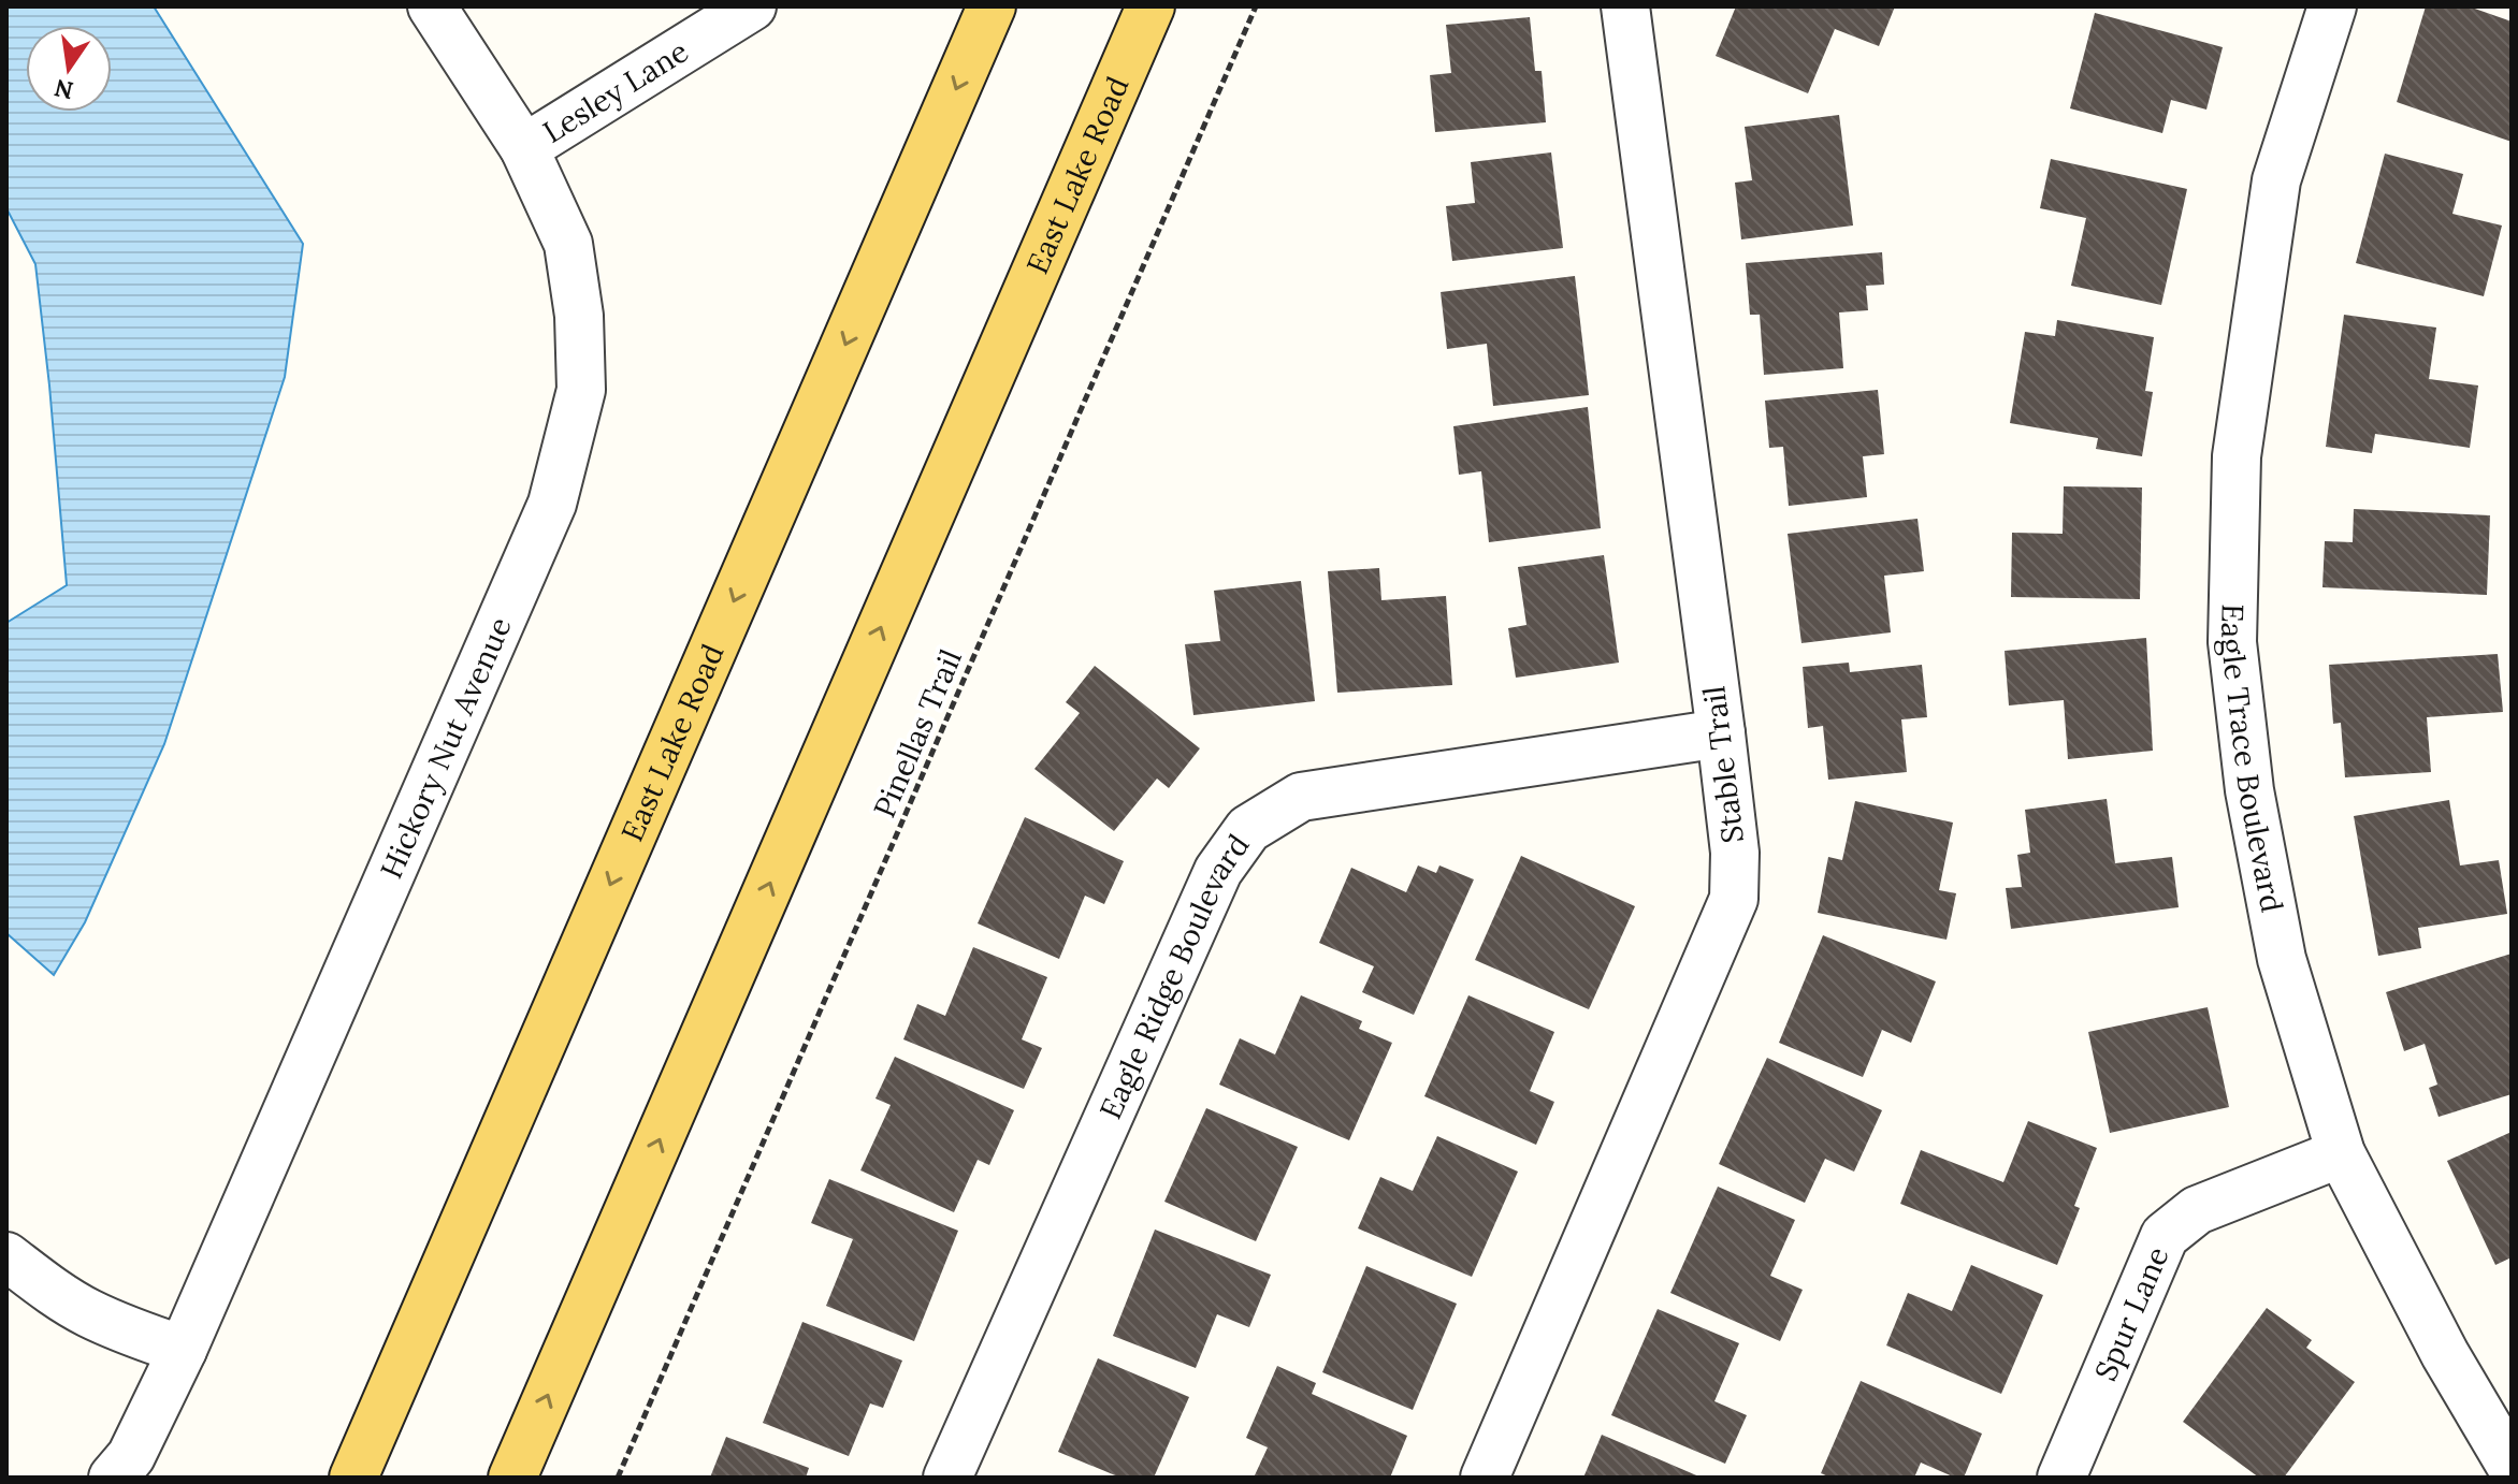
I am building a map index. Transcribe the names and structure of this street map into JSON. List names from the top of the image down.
{
  "streets": {
    "main road": ["East Lake Road"],
    "street": [
      "Lesley Lane",
      "Hickory Nut Avenue",
      "Eagle Trace Boulevard",
      "Stable Trail",
      "Eagle Ridge Boulevard",
      "Spur Lane"
    ],
    "path": ["Pinellas Trail"]
  },
  "crossings": [
    ["Lesley Lane", "Hickory Nut Avenue"],
    ["Eagle Trace Boulevard", "Spur Lane"],
    ["Stable Trail", "Eagle Ridge Boulevard"]
  ],
  "north": "bottom"
}
